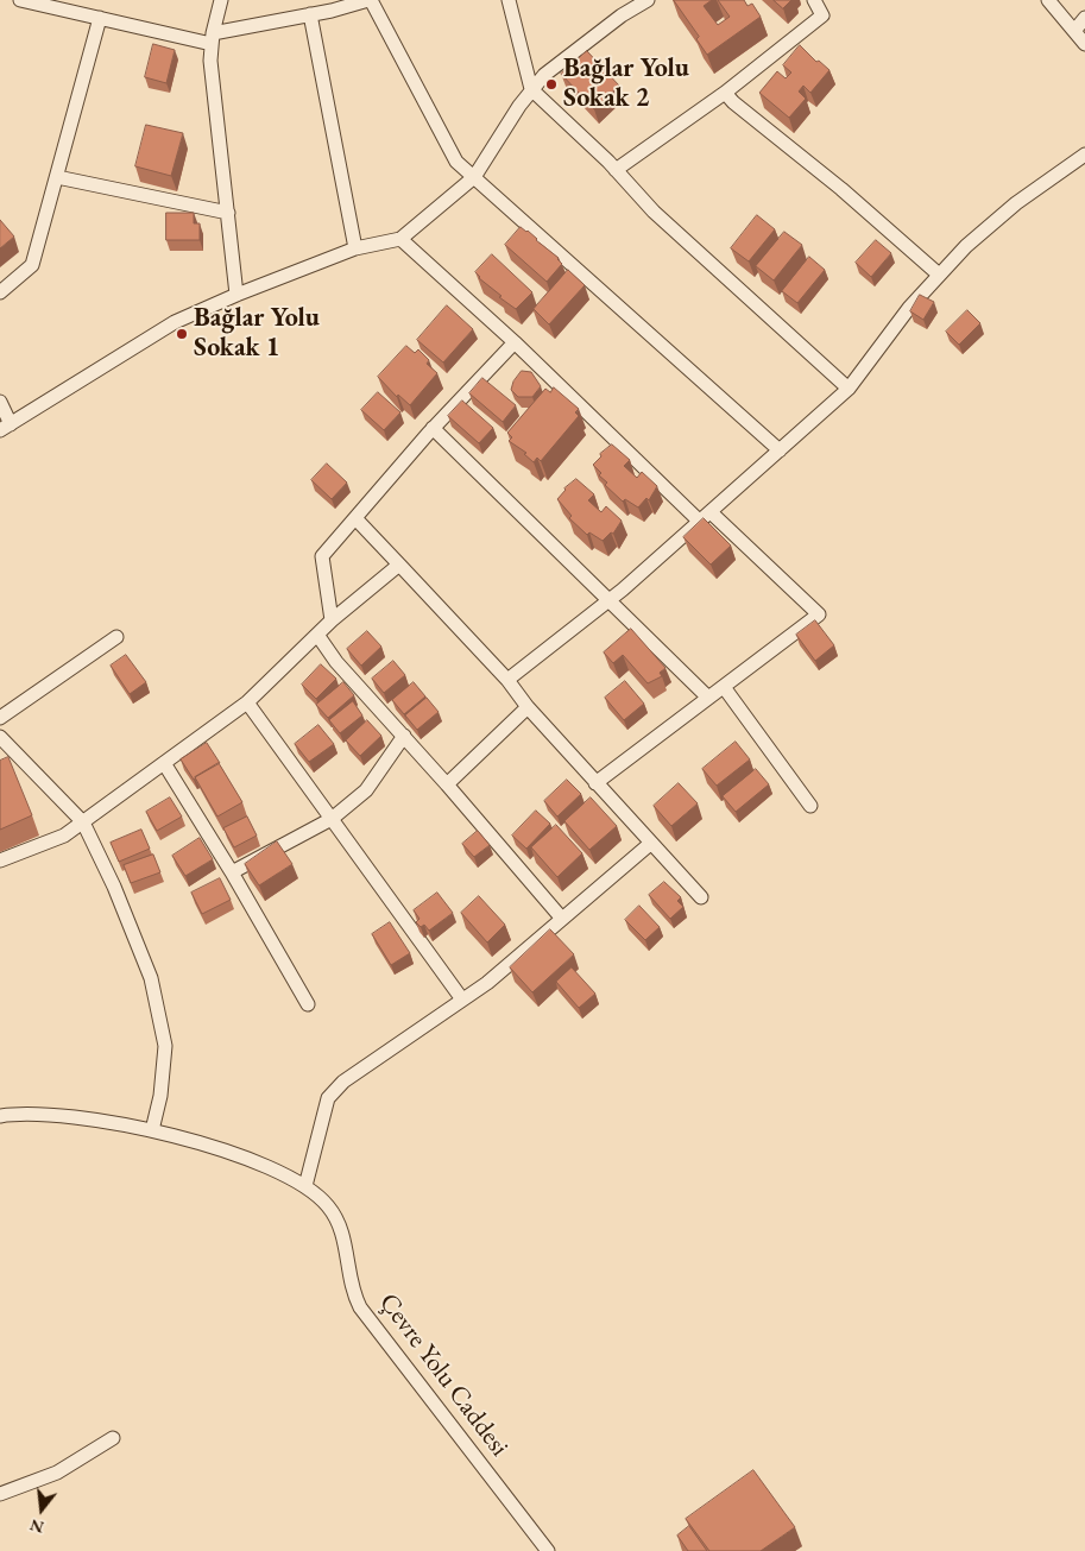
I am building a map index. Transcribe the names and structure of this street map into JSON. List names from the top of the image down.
{
  "streets": {
    "street": ["Çevre Yolu Caddesi"]
  },
  "places": ["Bağlar Yolu Sokak 2", "Bağlar Yolu Sokak 1"],
  "north": "bottom"
}
